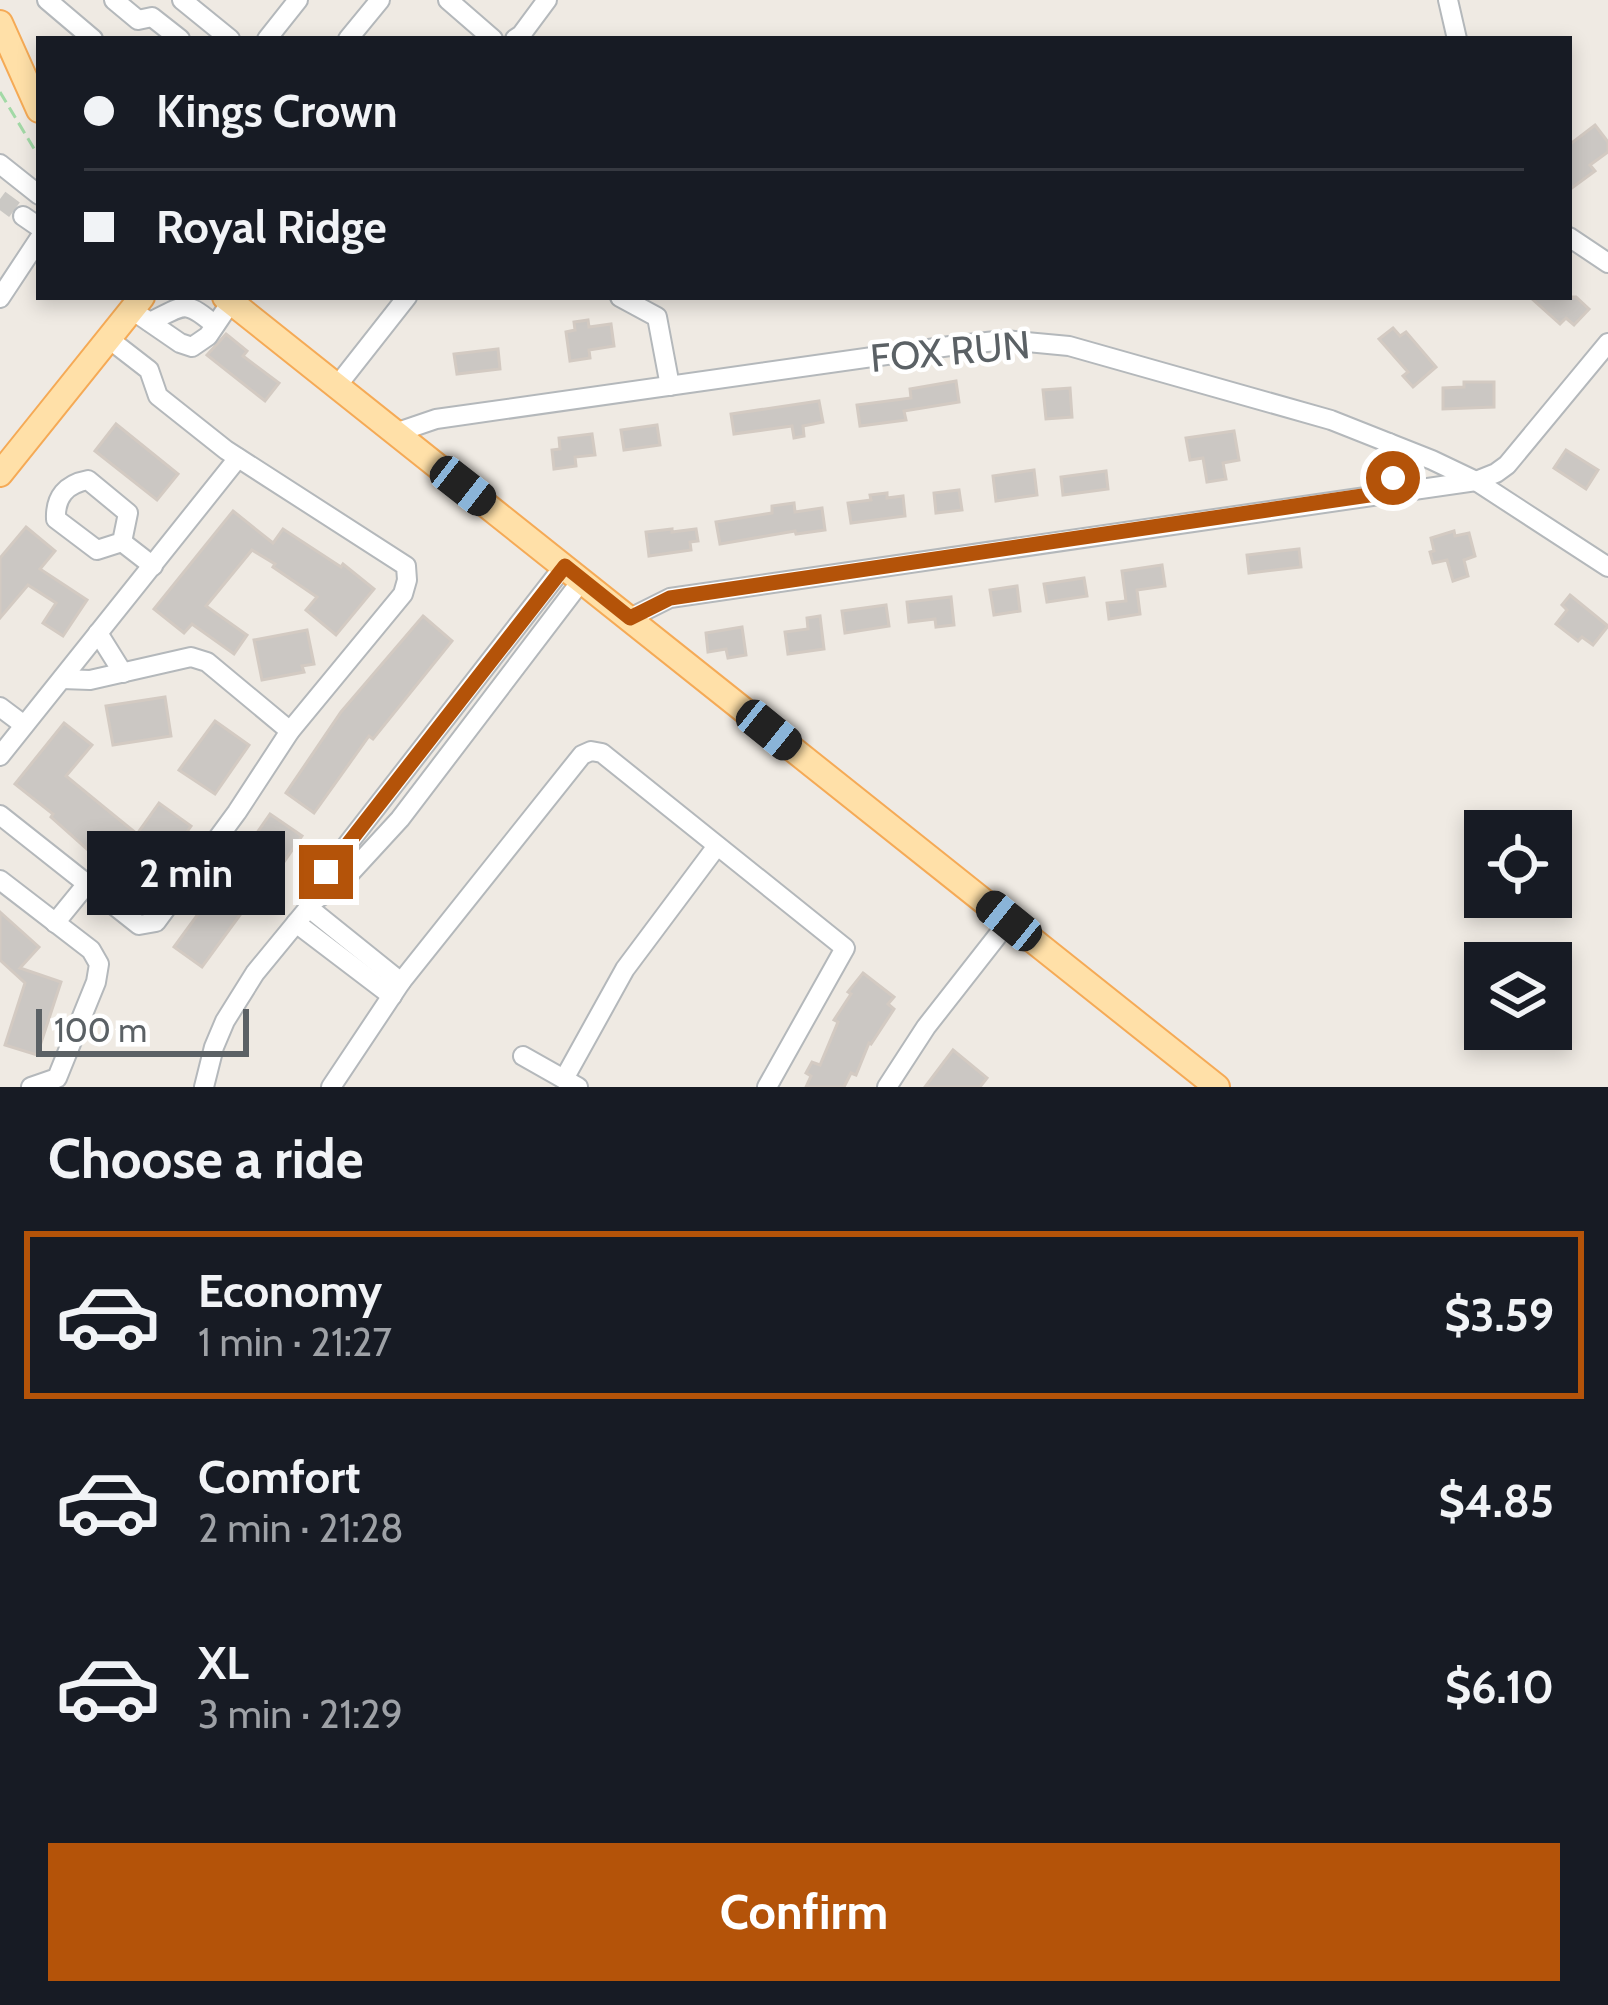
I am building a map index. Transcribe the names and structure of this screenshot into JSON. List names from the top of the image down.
{
  "streets": {
    "street": ["FOX RUN"]
  },
  "scale_bar": "100 m",
  "page": {
    "banner": ["Kings Crown", "Royal Ridge"],
    "bubble": "2 min",
    "scale": "100 m",
    "heading": "Choose a ride",
    "list": [
      {
        "name": "Economy",
        "note": "1 min · 21:27",
        "value": "$3.59"
      },
      {
        "name": "Comfort",
        "note": "2 min · 21:28",
        "value": "$4.85"
      },
      {
        "name": "XL",
        "note": "3 min · 21:29",
        "value": "$6.10"
      }
    ],
    "buttons": "Confirm"
  }
}
